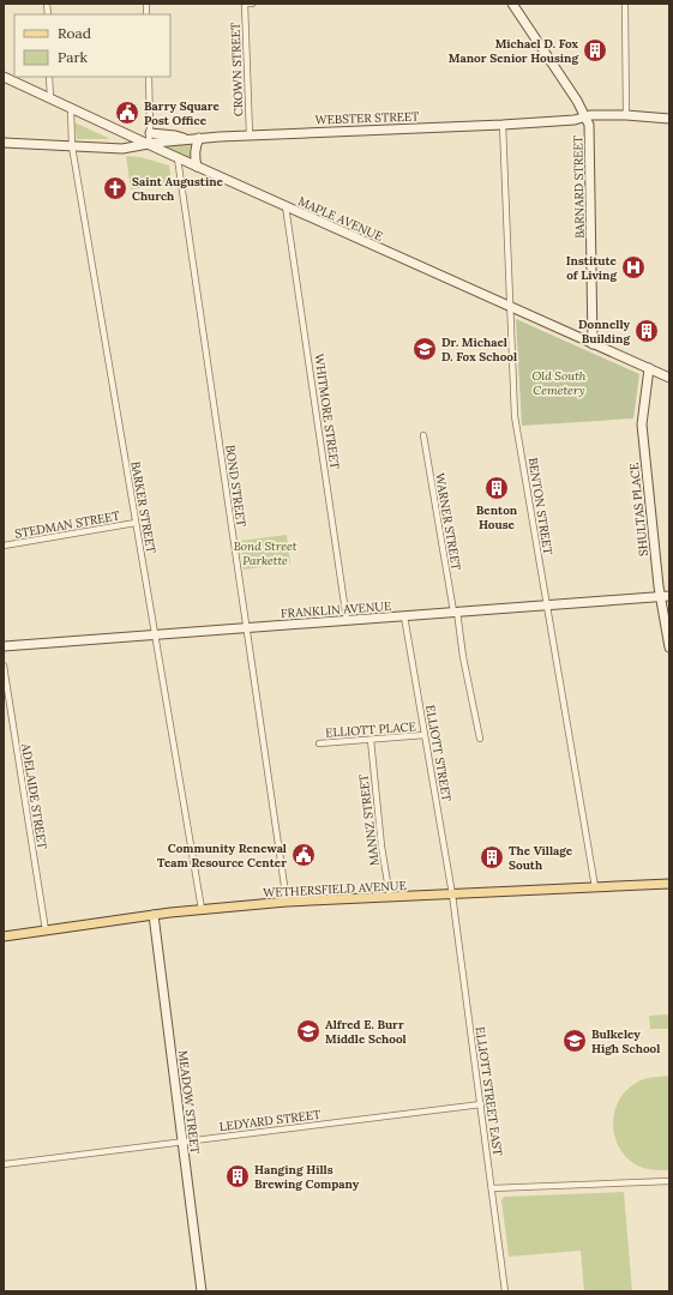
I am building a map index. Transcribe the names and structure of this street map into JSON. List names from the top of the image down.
{
  "streets": {
    "main road": [
      "WEBSTER STREET",
      "BARNARD STREET",
      "MAPLE AVENUE",
      "SHULTAS PLACE",
      "FRANKLIN AVENUE",
      "WETHERSFIELD AVENUE",
      "MEADOW STREET"
    ],
    "street": [
      "CROWN STREET",
      "WHITMORE STREET",
      "BOND STREET",
      "BENTON STREET",
      "BARKER STREET",
      "WARNER STREET",
      "STEDMAN STREET",
      "ELLIOTT PLACE",
      "ELLIOTT STREET",
      "ADELAIDE STREET",
      "MANNZ STREET",
      "ELLIOTT STREET EAST",
      "LEDYARD STREET"
    ]
  },
  "crossings": [
    ["CROWN STREET", "WEBSTER STREET"],
    ["WEBSTER STREET", "BARNARD STREET"],
    ["WEBSTER STREET", "MAPLE AVENUE"],
    ["WEBSTER STREET", "BENTON STREET"],
    ["WEBSTER STREET", "BARKER STREET"],
    ["BARNARD STREET", "MAPLE AVENUE"],
    ["MAPLE AVENUE", "WHITMORE STREET"],
    ["MAPLE AVENUE", "BOND STREET"],
    ["MAPLE AVENUE", "BENTON STREET"],
    ["MAPLE AVENUE", "BARKER STREET"],
    ["MAPLE AVENUE", "SHULTAS PLACE"],
    ["WHITMORE STREET", "FRANKLIN AVENUE"],
    ["BOND STREET", "FRANKLIN AVENUE"],
    ["BOND STREET", "WETHERSFIELD AVENUE"],
    ["BENTON STREET", "FRANKLIN AVENUE"],
    ["BENTON STREET", "WETHERSFIELD AVENUE"],
    ["BARKER STREET", "STEDMAN STREET"],
    ["BARKER STREET", "FRANKLIN AVENUE"],
    ["BARKER STREET", "WETHERSFIELD AVENUE"],
    ["SHULTAS PLACE", "FRANKLIN AVENUE"],
    ["WARNER STREET", "FRANKLIN AVENUE"],
    ["FRANKLIN AVENUE", "ELLIOTT STREET"],
    ["ELLIOTT PLACE", "ELLIOTT STREET"],
    ["ELLIOTT PLACE", "MANNZ STREET"],
    ["ELLIOTT STREET", "WETHERSFIELD AVENUE"],
    ["ELLIOTT STREET", "ELLIOTT STREET EAST"],
    ["ADELAIDE STREET", "WETHERSFIELD AVENUE"],
    ["MANNZ STREET", "WETHERSFIELD AVENUE"],
    ["WETHERSFIELD AVENUE", "ELLIOTT STREET EAST"],
    ["WETHERSFIELD AVENUE", "MEADOW STREET"],
    ["ELLIOTT STREET EAST", "LEDYARD STREET"],
    ["MEADOW STREET", "LEDYARD STREET"]
  ],
  "parks": ["Old South Cemetery", "Bond Street Parkette"],
  "places": {
    "building": [
      "Michael D. Fox Manor Senior Housing",
      "Donnelly Building",
      "Benton House",
      "The Village South",
      "Hanging Hills Brewing Company"
    ],
    "public building": ["Barry Square Post Office", "Community Renewal Team Resource Center"],
    "church": ["Saint Augustine Church"],
    "hospital": ["Institute of Living"],
    "school or university": ["Dr. Michael D. Fox School", "Alfred E. Burr Middle School", "Bulkeley High School"]
  },
  "legend": ["Road", "Park"]
}
